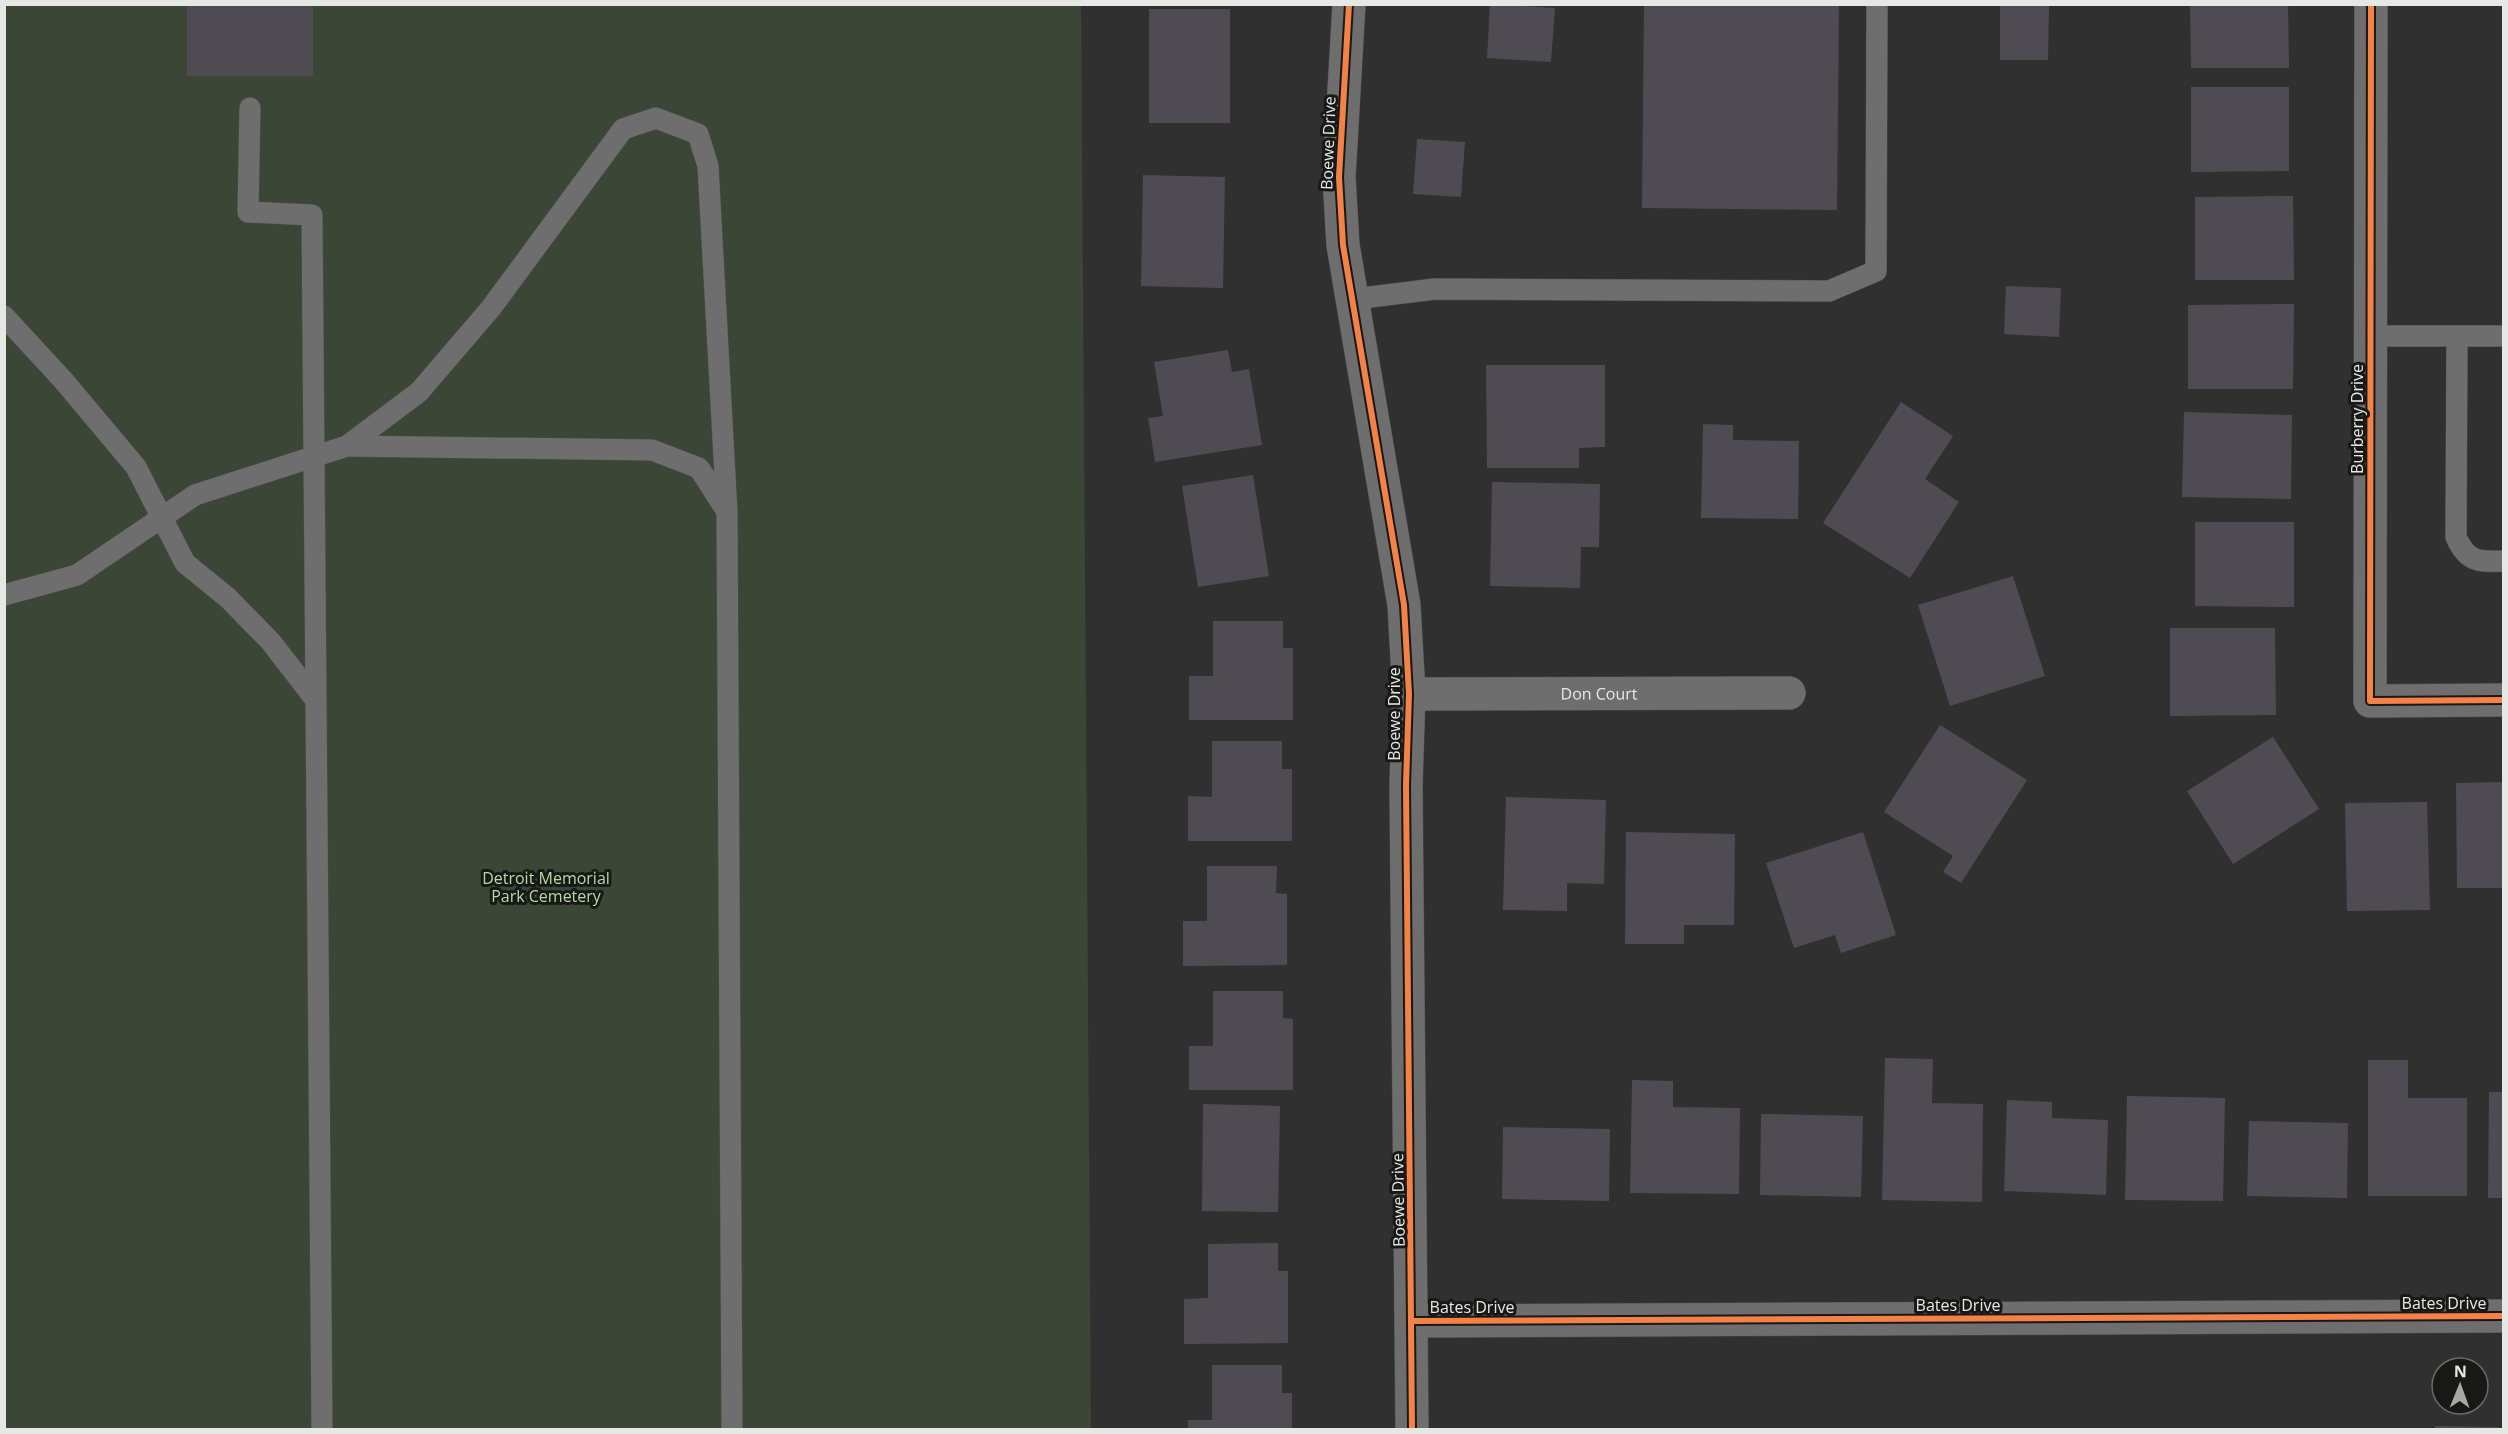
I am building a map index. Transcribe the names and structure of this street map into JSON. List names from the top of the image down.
{
  "streets": {
    "street": [
      "Boewe Drive",
      "Burberry Drive",
      "Don Court",
      "Bates Drive"
    ]
  },
  "crossings": [
    ["Boewe Drive", "Don Court"],
    ["Boewe Drive", "Bates Drive"]
  ],
  "parks": ["Detroit Memorial Park Cemetery"],
  "north": "top"
}
